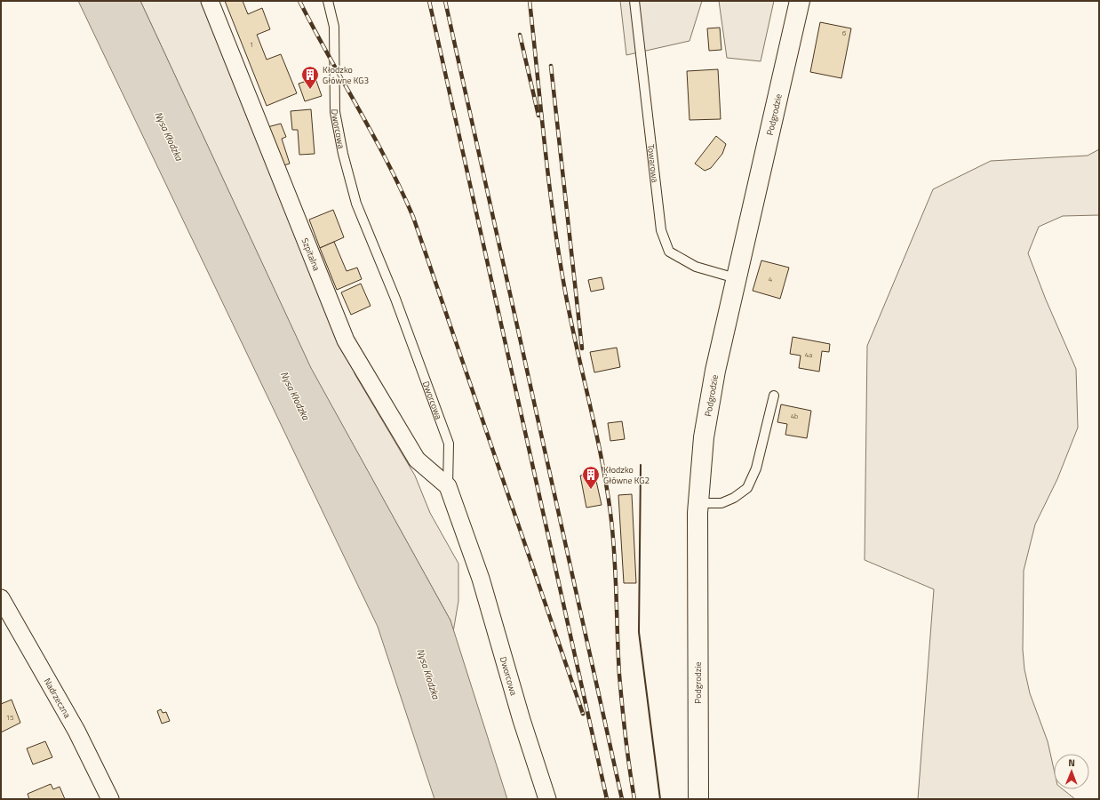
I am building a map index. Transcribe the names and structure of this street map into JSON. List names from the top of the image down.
{
  "streets": {
    "main road": ["Podgrodzie"],
    "street": ["Dworcowa", "Szpitalna", "Nadrzeczna"],
    "lane": ["Towarowa"]
  },
  "crossings": [
    ["Podgrodzie", "Towarowa"],
    ["Dworcowa", "Szpitalna"]
  ],
  "water": ["Nysa Kłodzka"],
  "places": {
    "building": ["Kłodzko Główne KG3", "Kłodzko Główne KG2"]
  },
  "house_numbers": [
    "6",
    "1",
    "4",
    "4a",
    "4b",
    "15"
  ],
  "north": "top"
}
